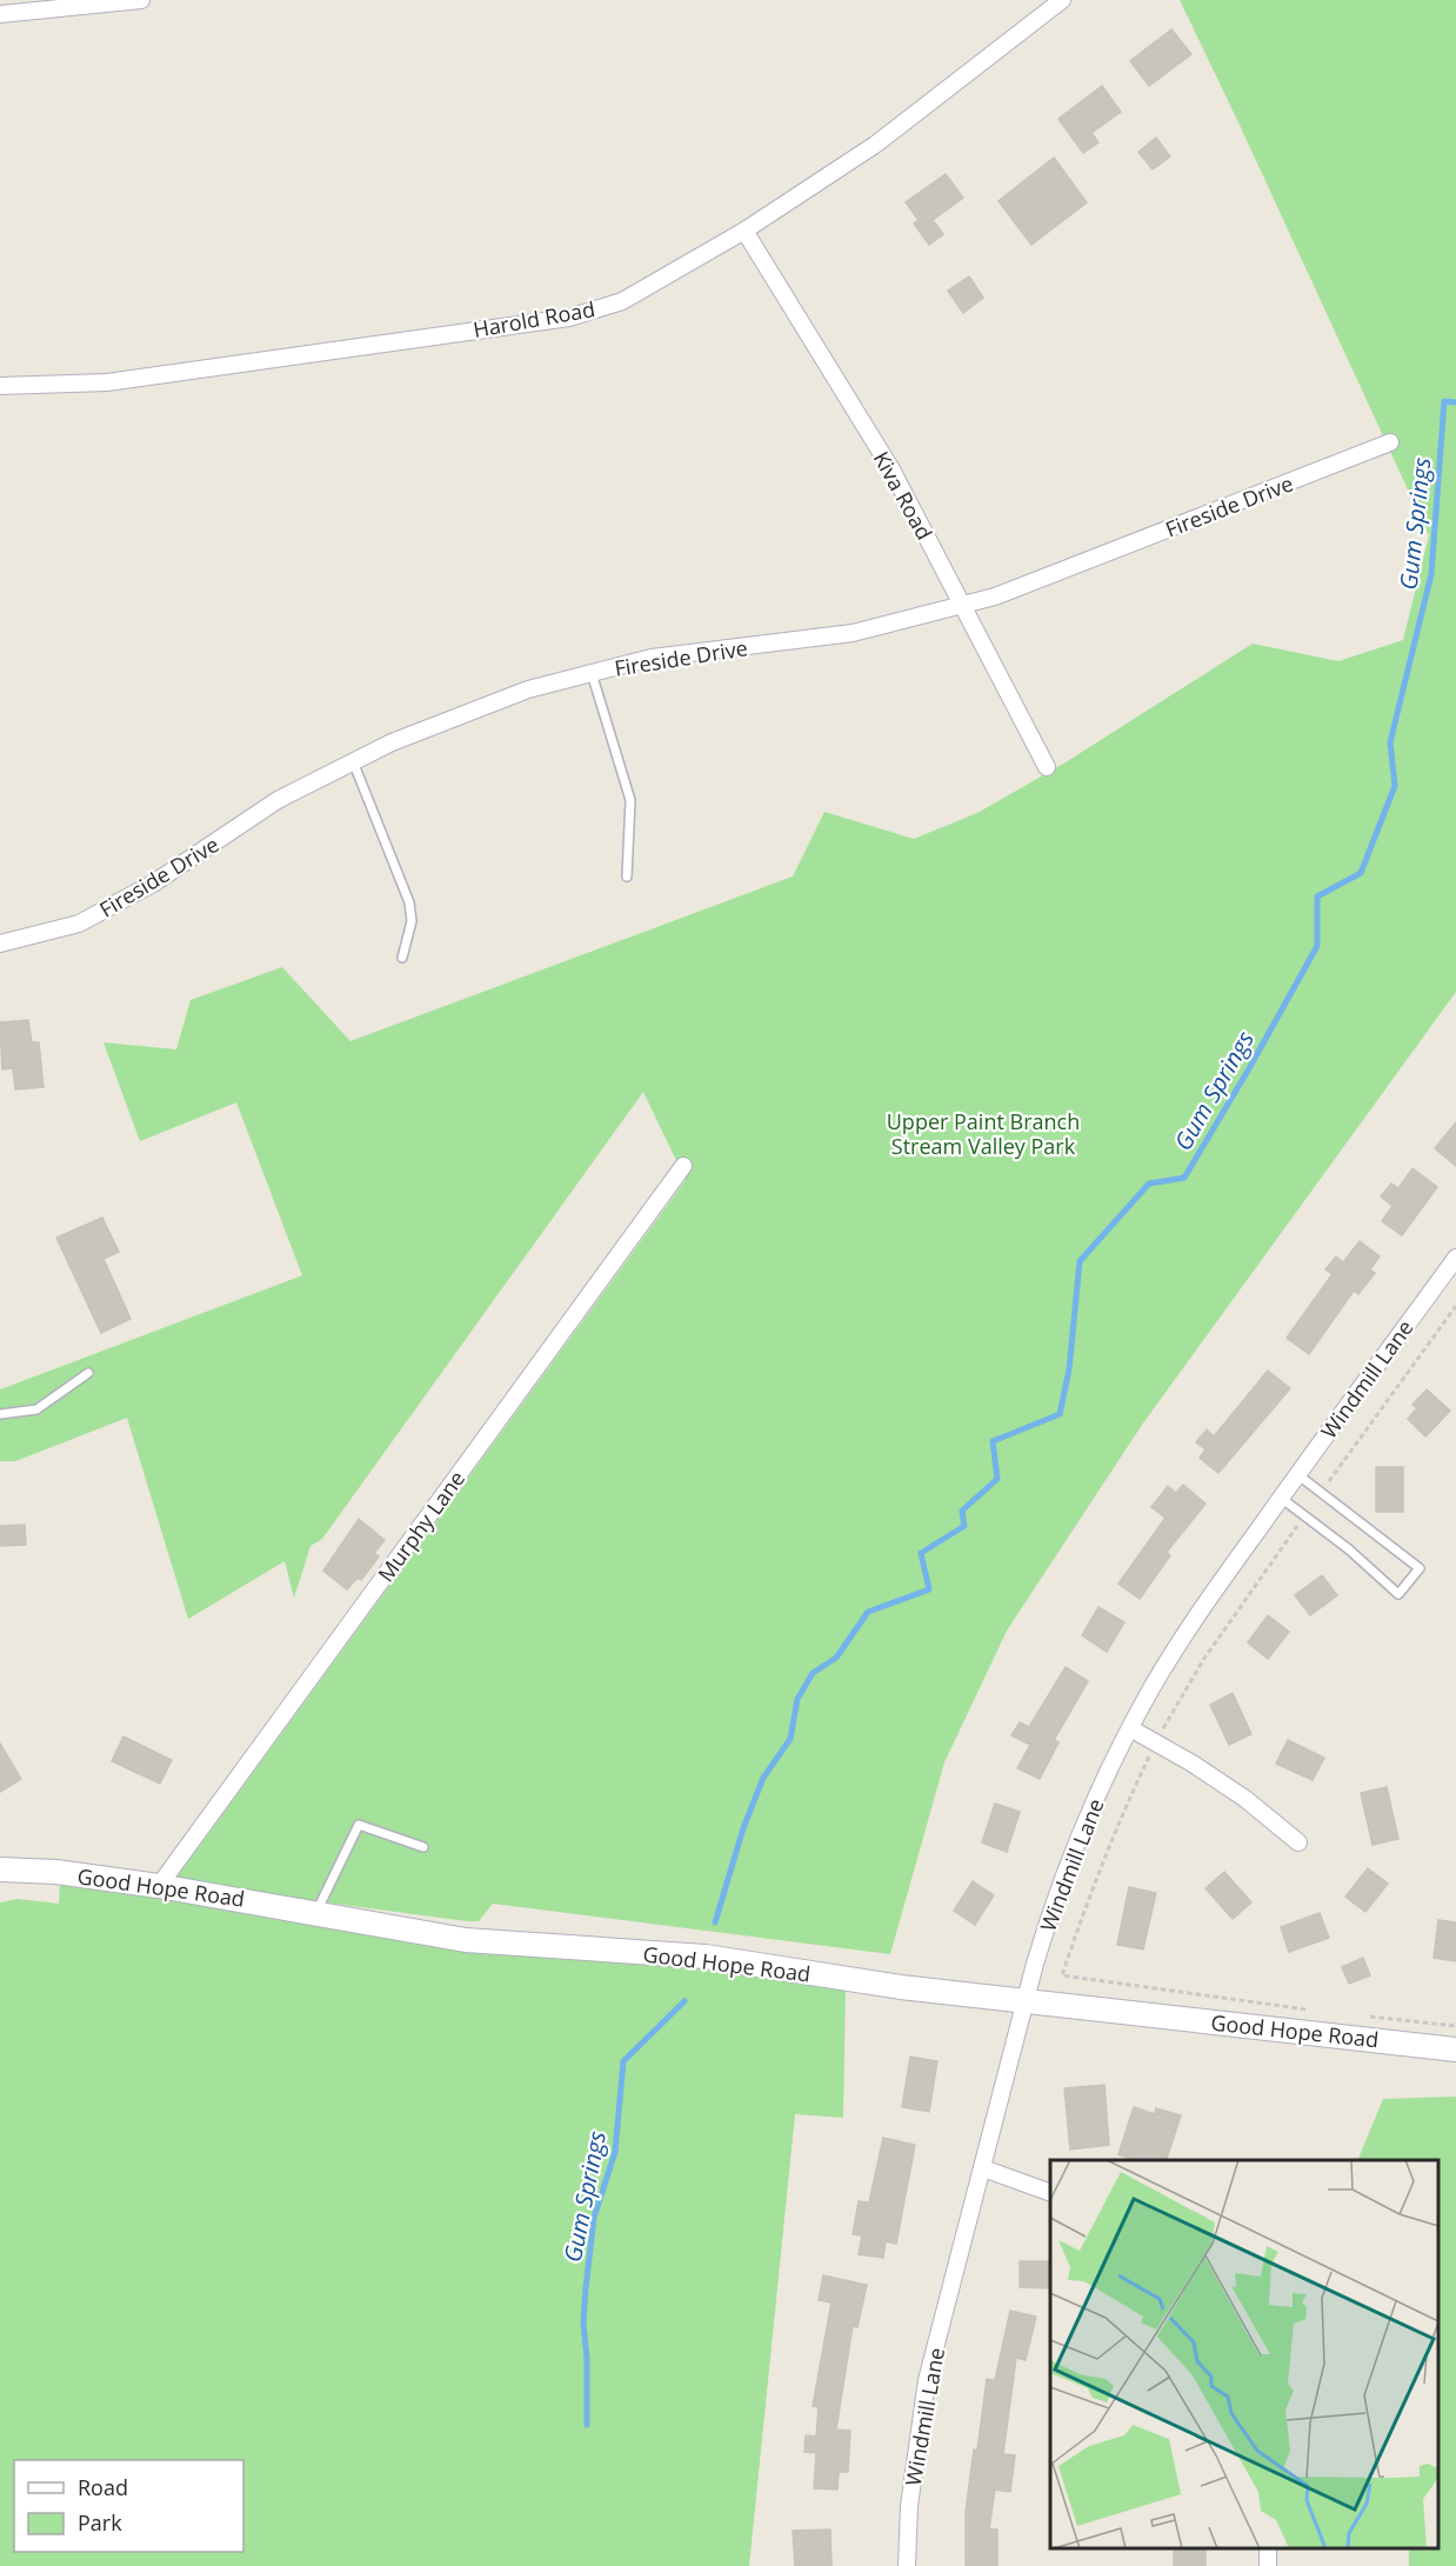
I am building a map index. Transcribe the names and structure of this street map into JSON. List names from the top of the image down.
{
  "streets": {
    "street": [
      "Harold Road",
      "Kiva Road",
      "Fireside Drive",
      "Windmill Lane",
      "Murphy Lane",
      "Good Hope Road"
    ]
  },
  "crossings": [
    ["Harold Road", "Kiva Road"],
    ["Kiva Road", "Fireside Drive"],
    ["Windmill Lane", "Good Hope Road"],
    ["Murphy Lane", "Good Hope Road"]
  ],
  "water": ["Gum Springs"],
  "parks": ["Upper Paint Branch Stream Valley Park"],
  "legend": ["Road", "Park"]
}
